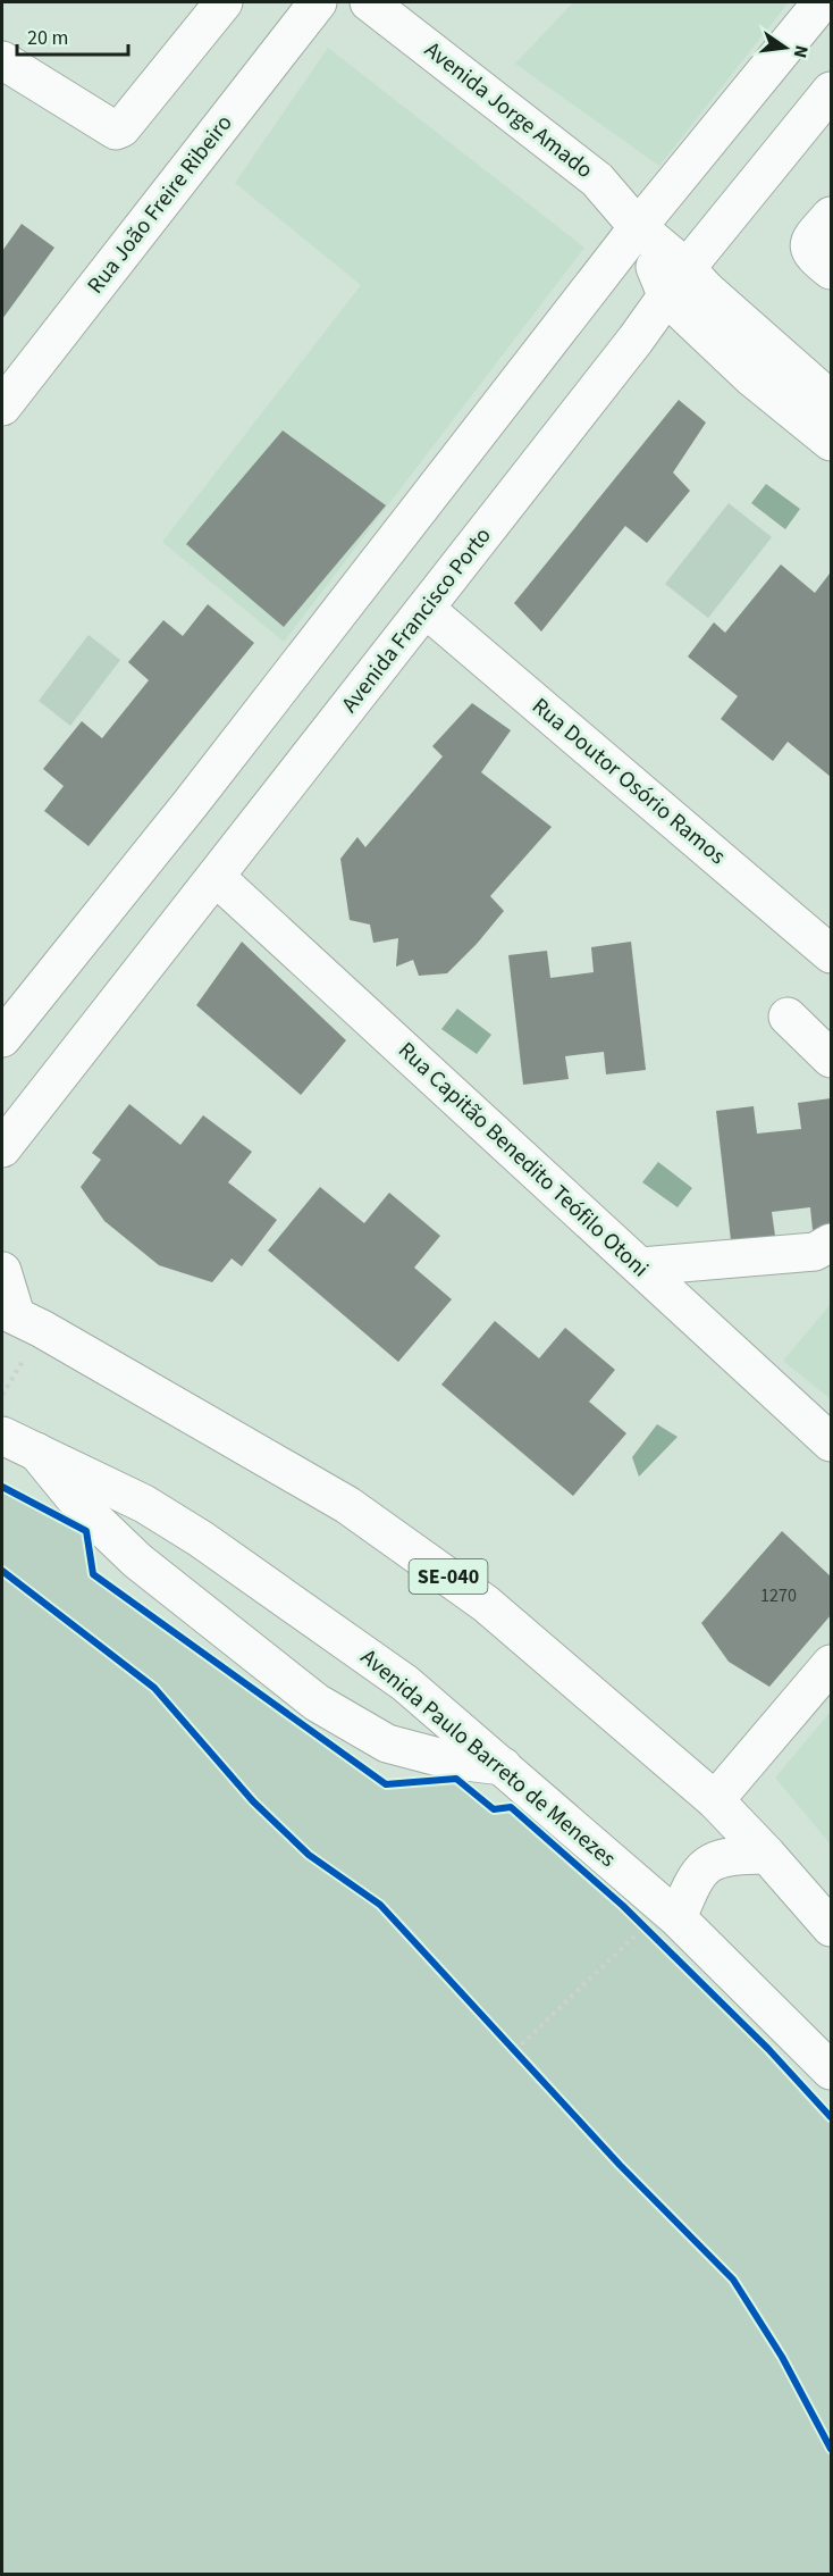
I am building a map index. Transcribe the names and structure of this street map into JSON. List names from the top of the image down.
{
  "streets": {
    "main road": [
      "Avenida Jorge Amado",
      "Rua João Freire Ribeiro",
      "Avenida Francisco Porto",
      "Rua Doutor Osório Ramos",
      "Rua Capitão Benedito Teófilo Otoni",
      "SE-040",
      "Avenida Paulo Barreto de Menezes"
    ]
  },
  "crossings": [
    ["Avenida Jorge Amado", "Avenida Francisco Porto"],
    ["Avenida Francisco Porto", "Rua Doutor Osório Ramos"],
    ["Avenida Francisco Porto", "Rua Capitão Benedito Teófilo Otoni"]
  ],
  "house_numbers": ["1270"],
  "scale_bar": "20 m",
  "north": "right"
}
